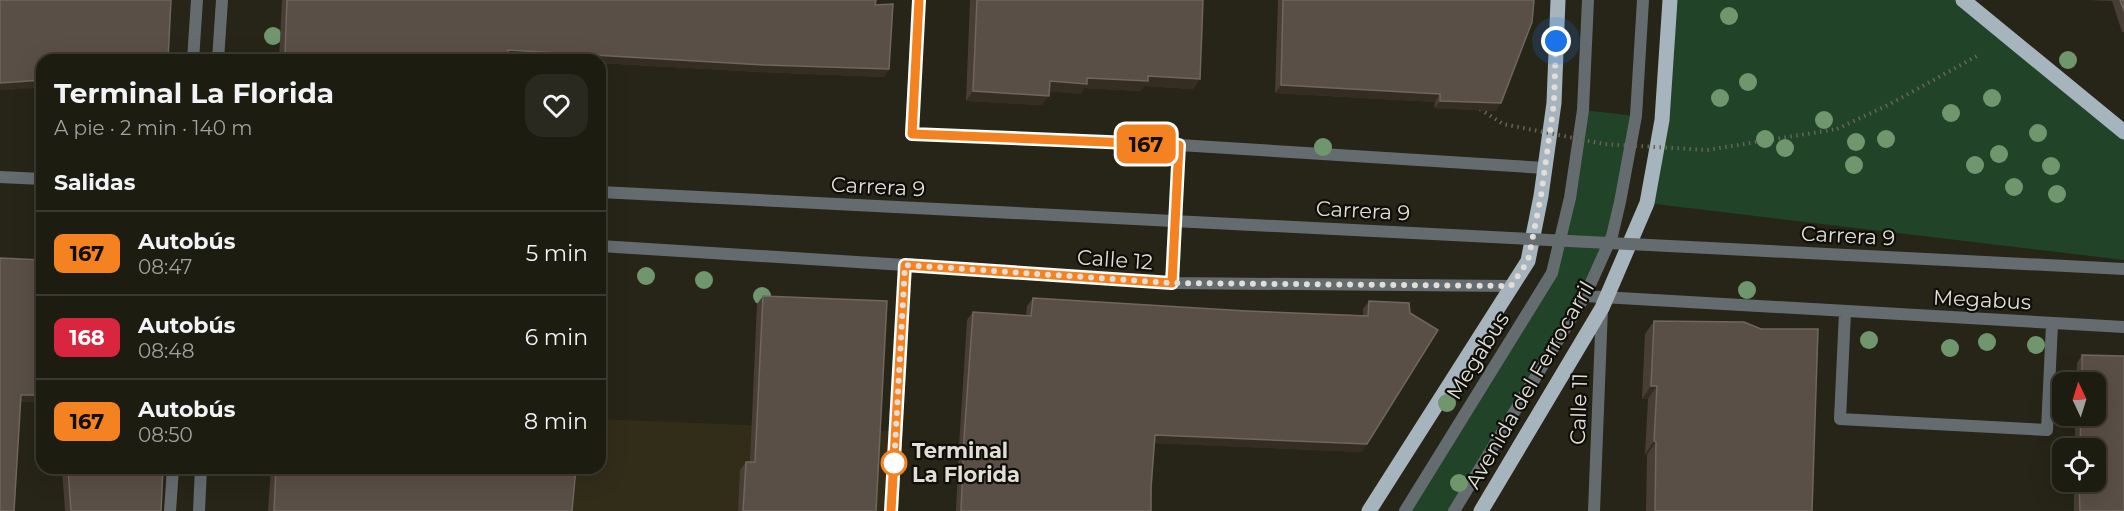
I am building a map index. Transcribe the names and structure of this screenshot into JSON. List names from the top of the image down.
{
  "streets": {
    "main road": ["Avenida del Ferrocarril"],
    "street": [
      "Carrera 9",
      "Calle 12",
      "Megabus",
      "Calle 11"
    ]
  },
  "crossings": [
    ["Megabus", "Avenida del Ferrocarril"],
    ["Megabus", "Calle 11"],
    ["Avenida del Ferrocarril", "Calle 11"]
  ],
  "places": ["Terminal La Florida"],
  "lines": ["bus line 167"],
  "north": "top",
  "page": {
    "on_map": "167",
    "heading": [
      ["Terminal La Florida", "A pie · 2 min · 140 m"],
      "Salidas"
    ],
    "list": [
      {
        "mark": "167",
        "name": "Autobús",
        "note": "08:47",
        "value": "5 min"
      },
      {
        "mark": "168",
        "name": "Autobús",
        "note": "08:48",
        "value": "6 min"
      },
      {
        "mark": "167",
        "name": "Autobús",
        "note": "08:50",
        "value": "8 min"
      }
    ]
  }
}
